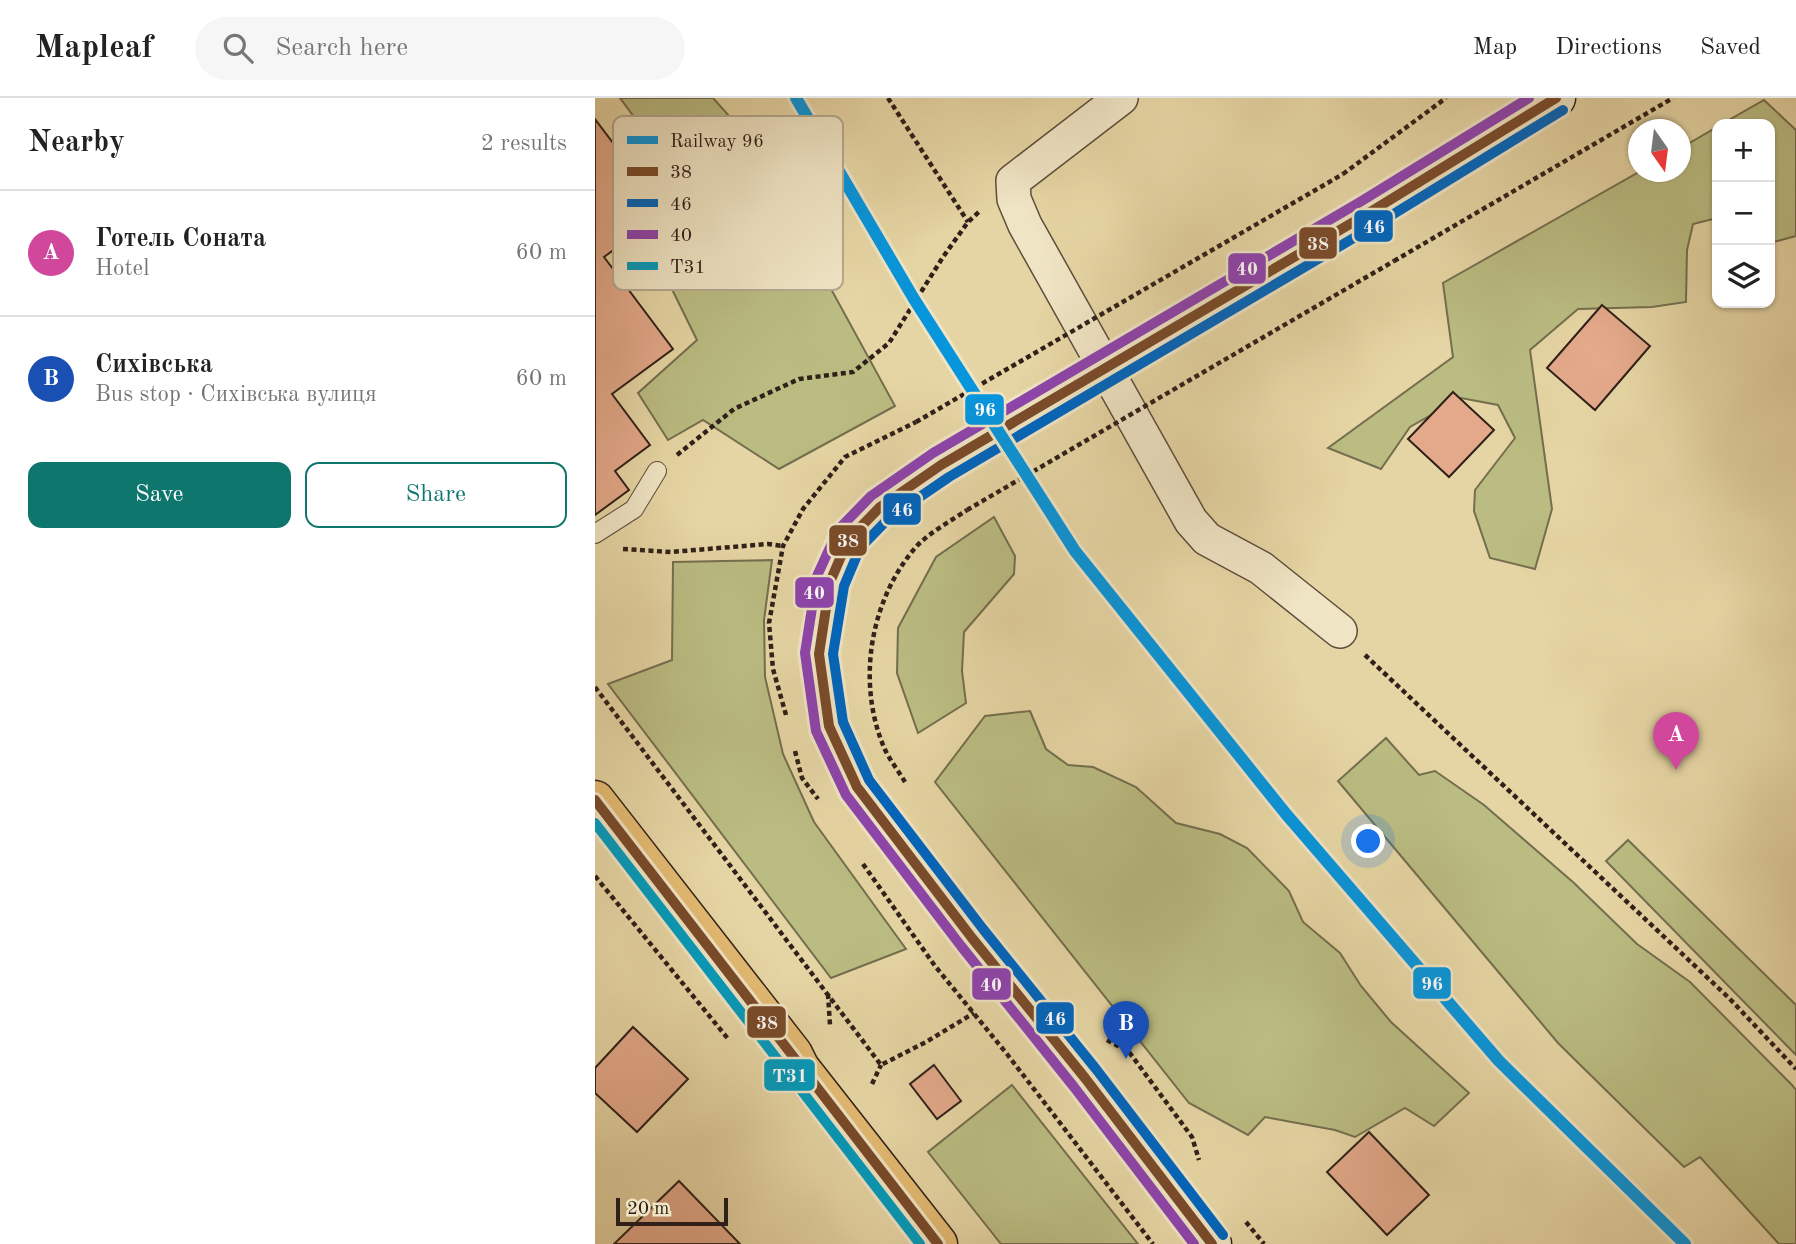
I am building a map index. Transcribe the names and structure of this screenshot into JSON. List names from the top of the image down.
{
  "lines": [
    "rail line 96",
    "transit line 38",
    "transit line 40",
    "transit line 46",
    "transit line Т31"
  ],
  "legend": [
    "Railway 96",
    "38",
    "46",
    "40",
    "Т31"
  ],
  "scale_bar": "20 m",
  "north": "bottom",
  "page": {
    "header": "Mapleaf",
    "search": "Search here",
    "nav": ["Map", "Directions", "Saved"],
    "heading": ["Nearby", "2 results"],
    "map_buttons": ["+", "−"],
    "list": [
      {
        "mark": "A",
        "name": "Готель Соната",
        "note": "Hotel",
        "value": "60 m"
      },
      {
        "mark": "B",
        "name": "Сихівська",
        "note": "Bus stop · Сихівська вулиця",
        "value": "60 m"
      }
    ],
    "buttons": ["Save", "Share"],
    "pins": ["A", "B"],
    "scale": "20 m"
  }
}
